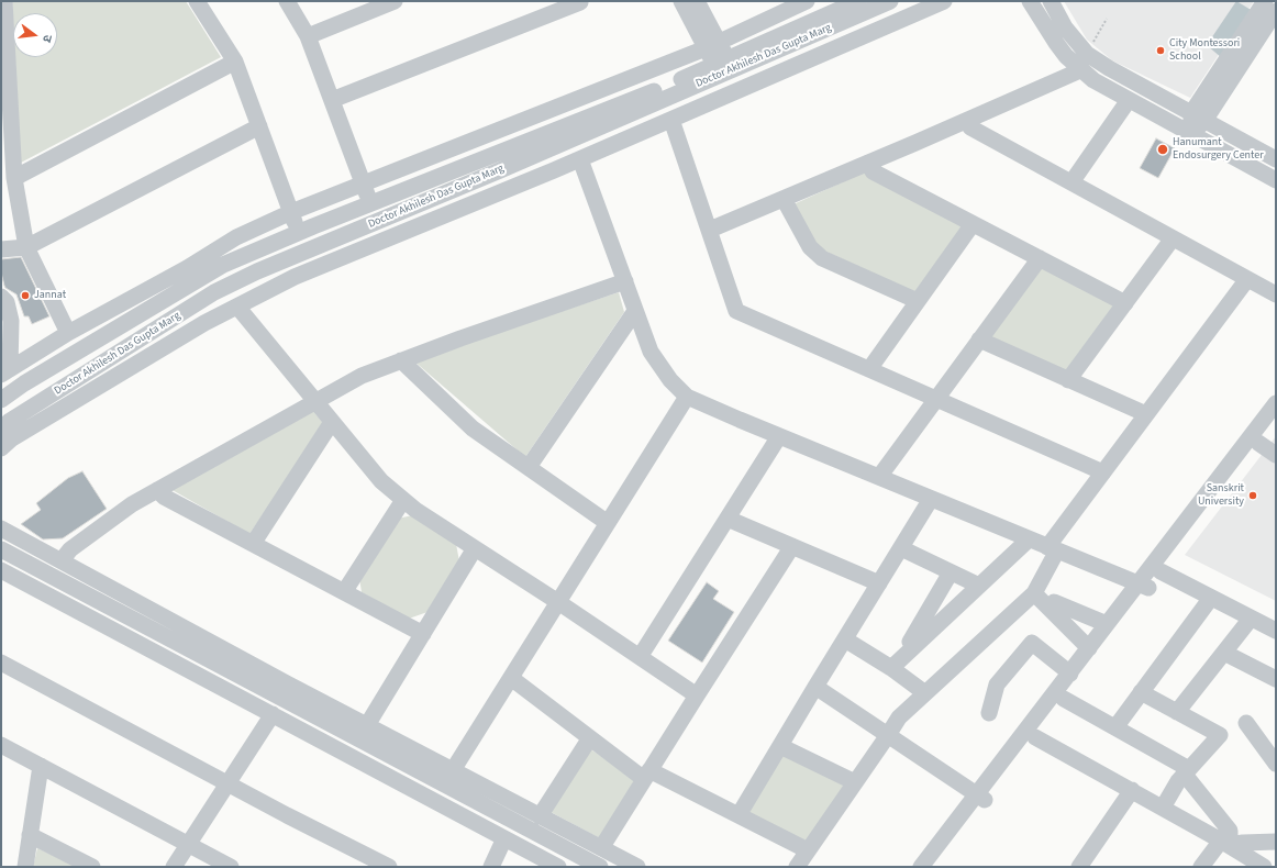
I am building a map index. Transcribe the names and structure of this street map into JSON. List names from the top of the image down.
{
  "streets": {
    "street": ["Doctor Akhilesh Das Gupta Marg"]
  },
  "places": [
    "City Montessori School",
    "Hanumant Endosurgery Center",
    "Jannat",
    "Sanskrit University"
  ],
  "north": "right"
}
